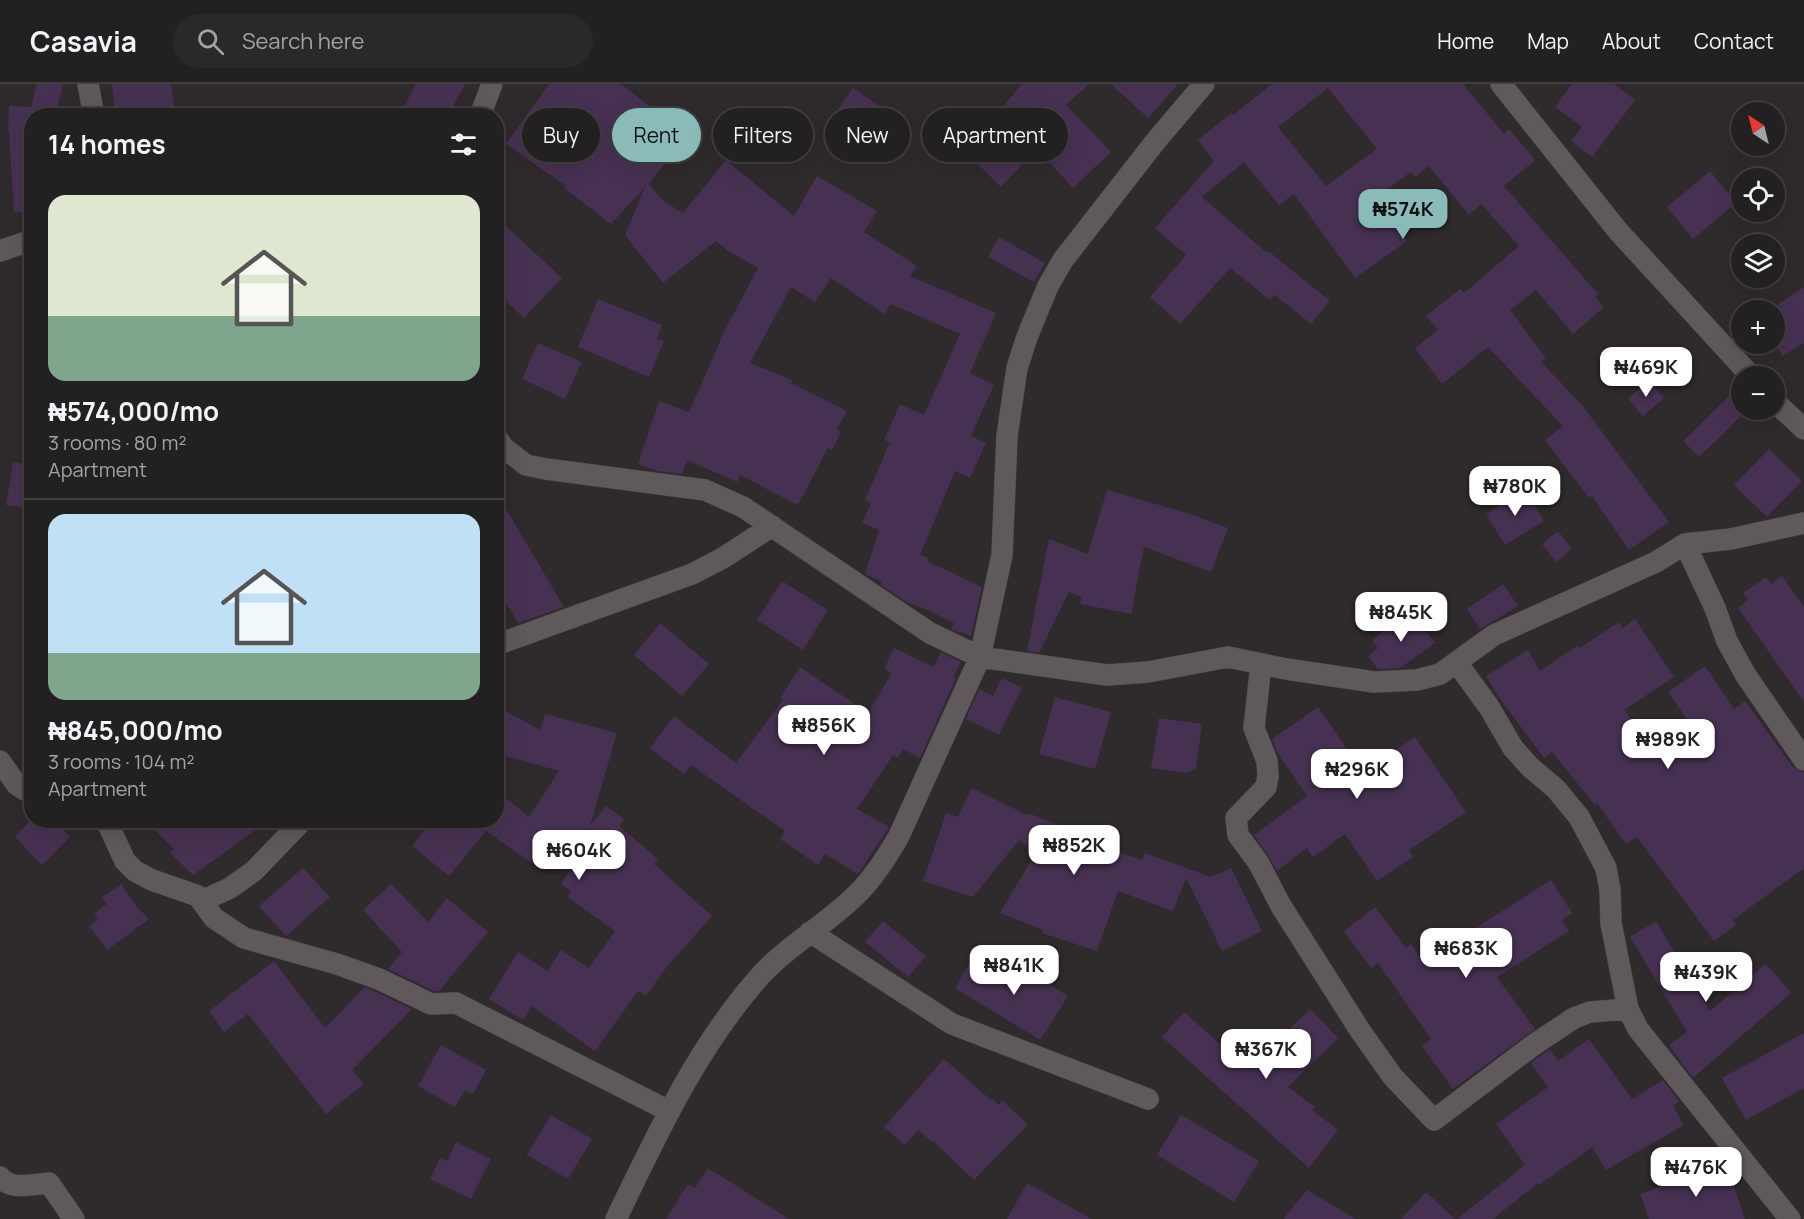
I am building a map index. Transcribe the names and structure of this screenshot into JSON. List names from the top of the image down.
{
  "north": "top left",
  "page": {
    "header": "Casavia",
    "search": "Search here",
    "nav": [
      "Home",
      "Map",
      "About",
      "Contact"
    ],
    "map_buttons": ["+", "−"],
    "chip": [
      "Buy",
      "Rent",
      "Filters",
      "New",
      "Apartment"
    ],
    "heading": "14 homes",
    "list": [
      {
        "name": "₦574,000/mo",
        "note": "3 rooms · 80 m² · Apartment"
      },
      {
        "name": "₦845,000/mo",
        "note": "3 rooms · 104 m² · Apartment"
      }
    ],
    "price": [
      "₦574K",
      "₦469K",
      "₦780K",
      "₦845K",
      "₦856K",
      "₦989K",
      "₦296K",
      "₦852K",
      "₦604K",
      "₦683K",
      "₦841K",
      "₦439K",
      "₦367K",
      "₦476K"
    ]
  }
}
